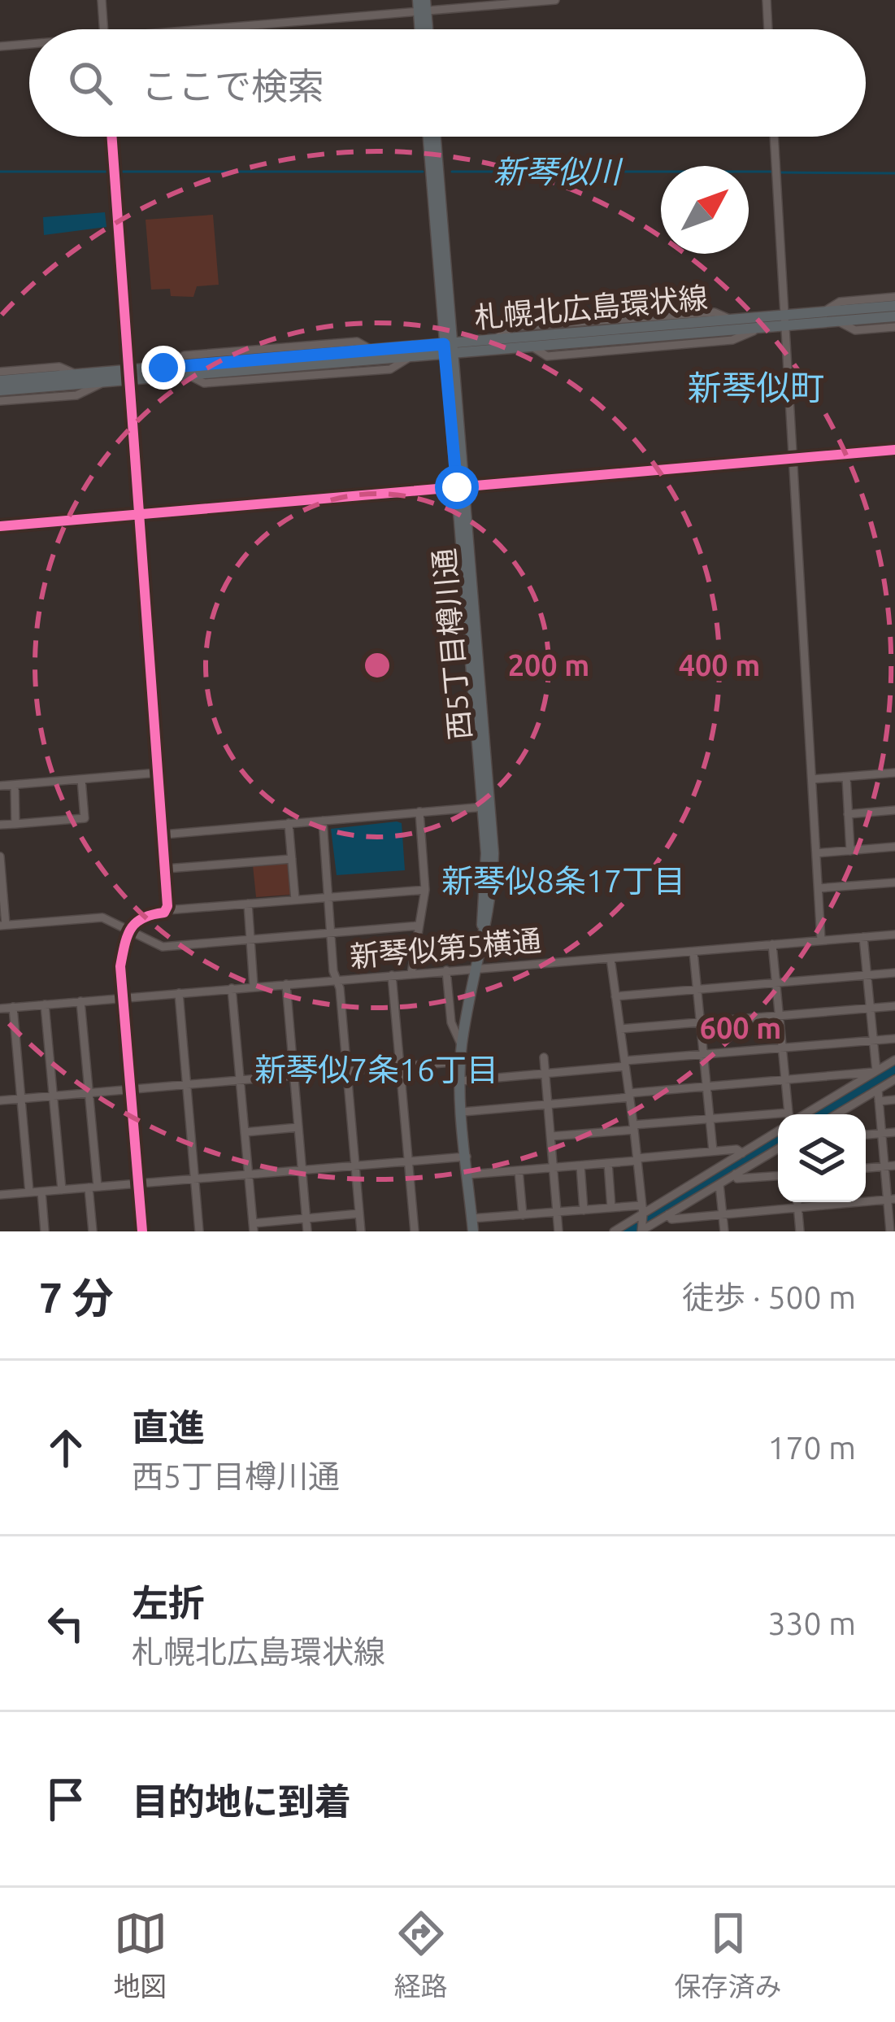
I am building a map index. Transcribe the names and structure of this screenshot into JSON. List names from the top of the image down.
{
  "streets": {
    "main road": ["札幌北広島環状線", "西5丁目樽川通"],
    "street": ["新琴似第5横通"]
  },
  "crossings": [
    ["札幌北広島環状線", "西5丁目樽川通"],
    ["西5丁目樽川通", "新琴似第5横通"]
  ],
  "districts": ["新琴似町", "新琴似8条17丁目", "新琴似7条16丁目"],
  "water": ["新琴似川"],
  "north": "top right",
  "page": {
    "search": "ここで検索",
    "heading": ["7 分", "徒歩 · 500 m"],
    "list": [
      ["直進", "西5丁目樽川通", "170 m"],
      ["左折", "札幌北広島環状線", "330 m"],
      "目的地に到着"
    ],
    "nav": ["地図", "経路", "保存済み"]
  },
  "rings": ["200 m", "400 m", "600 m"]
}
